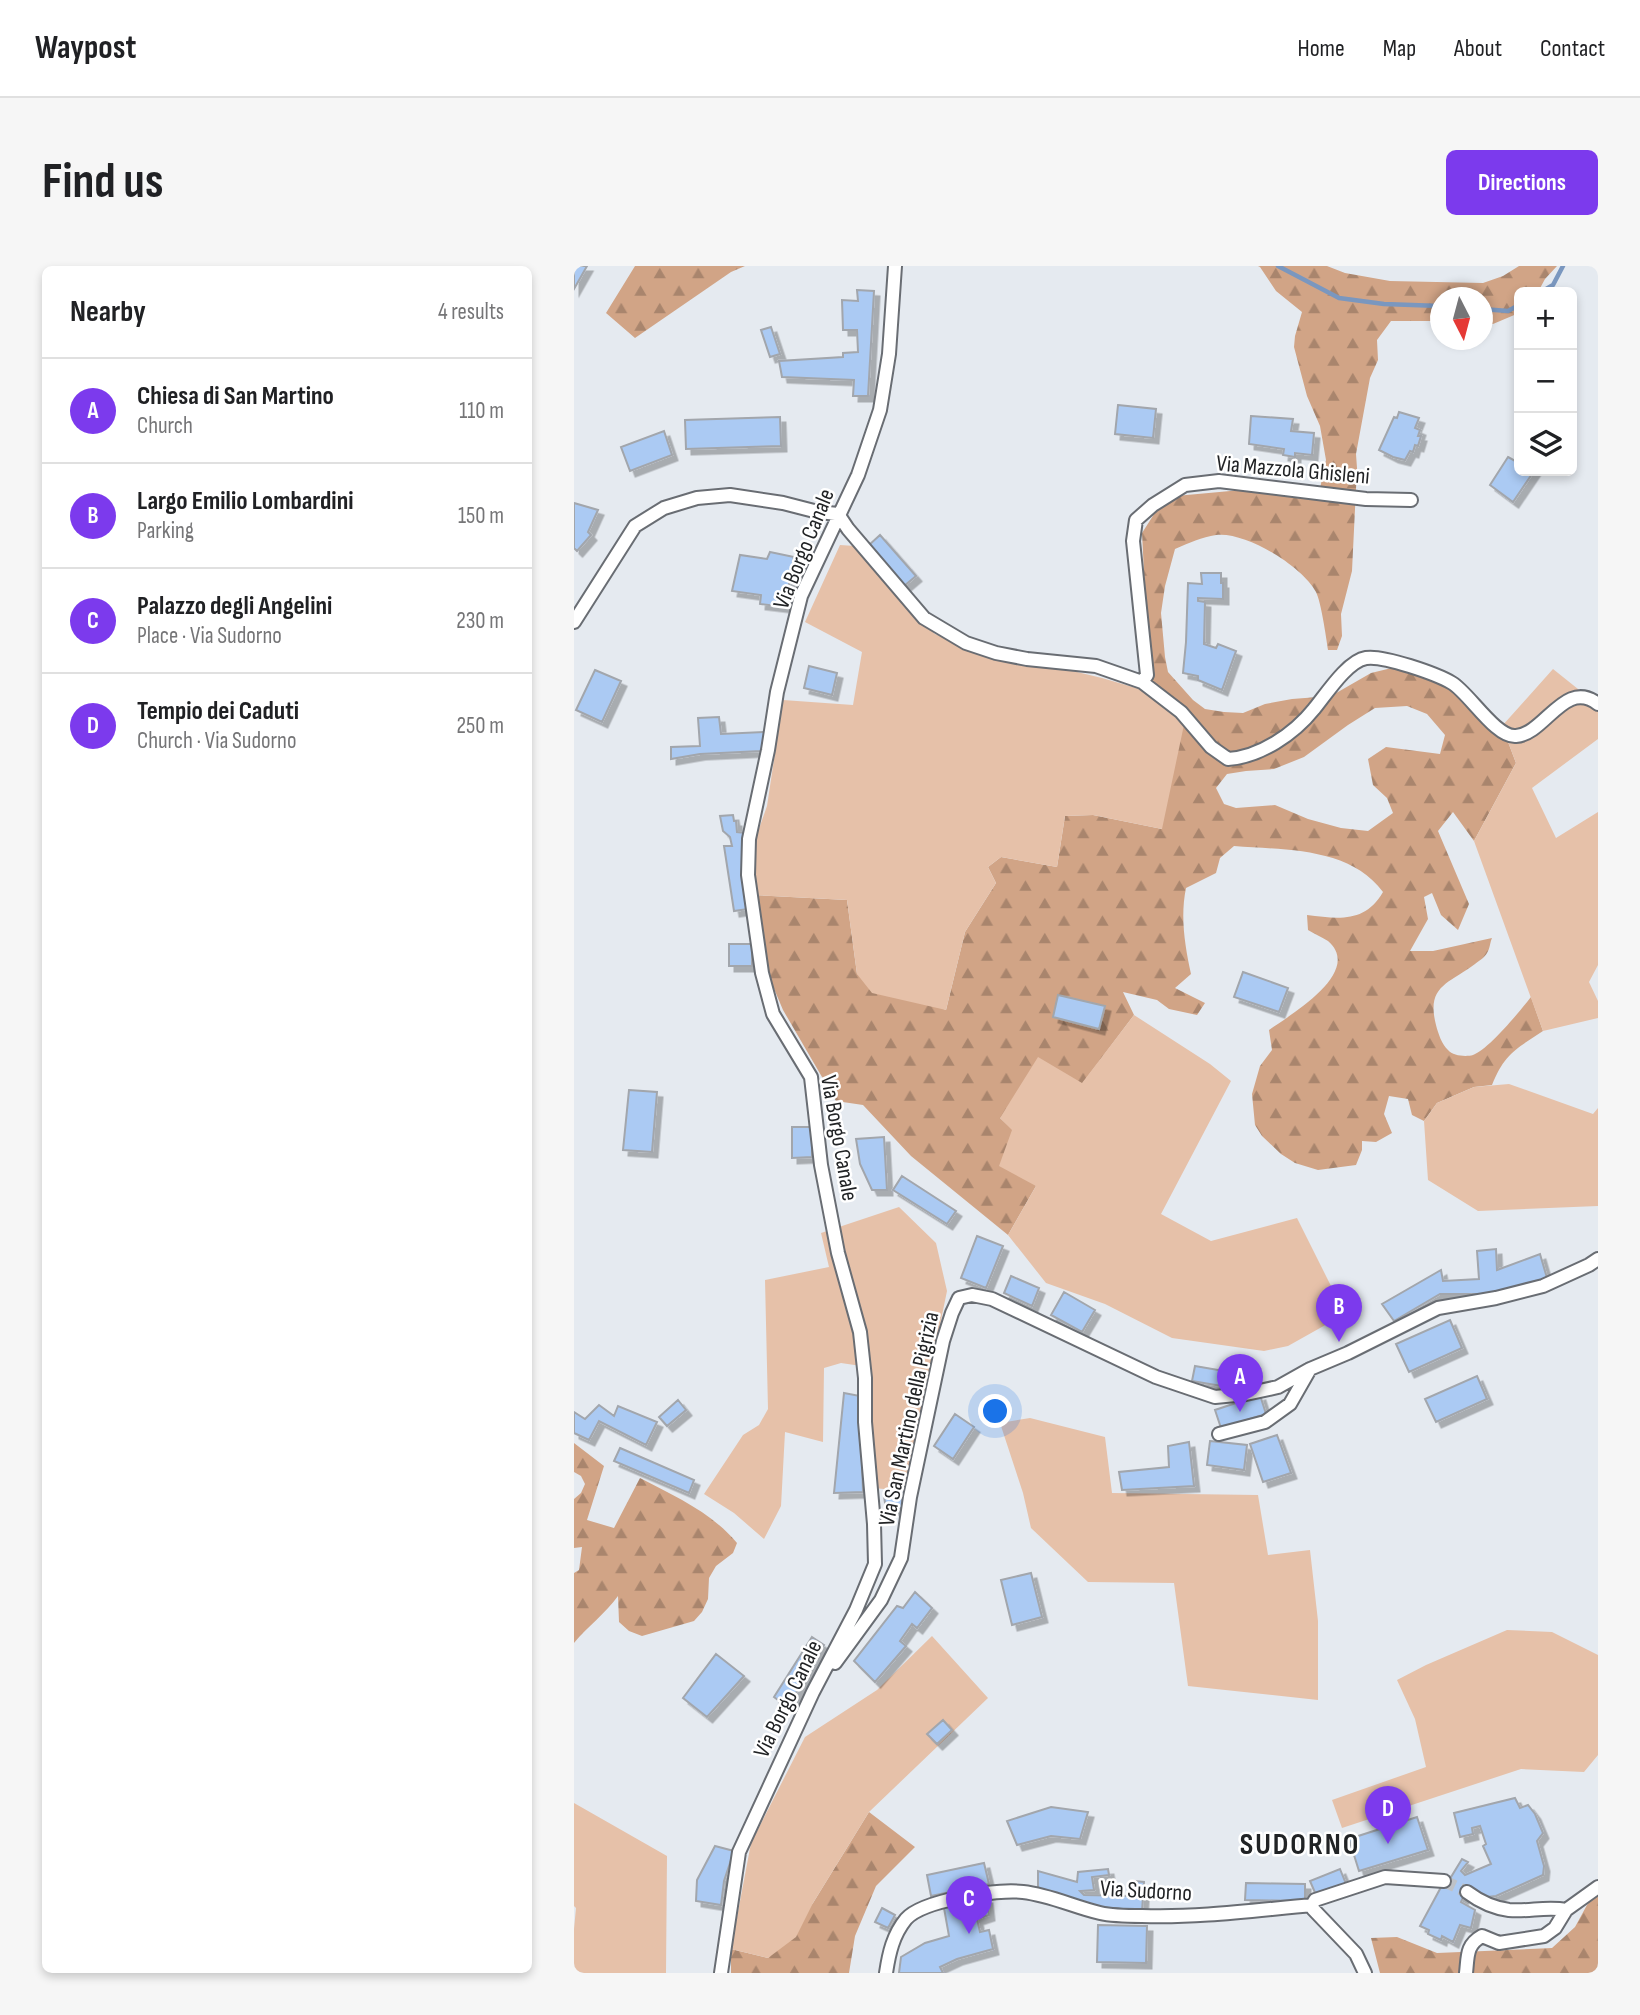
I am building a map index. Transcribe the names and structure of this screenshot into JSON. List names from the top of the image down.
{
  "streets": {
    "street": [
      "Via Mazzola Ghisleni",
      "Via Borgo Canale",
      "Via San Martino della Pigrizia",
      "Via Sudorno"
    ]
  },
  "crossings": [
    ["Via Borgo Canale", "Via San Martino della Pigrizia"]
  ],
  "districts": ["SUDORNO"],
  "north": "bottom",
  "page": {
    "header": "Waypost",
    "nav": [
      "Home",
      "Map",
      "About",
      "Contact"
    ],
    "buttons": "Directions",
    "title": "Find us",
    "heading": ["Nearby", "4 results"],
    "map_buttons": ["+", "−"],
    "list": [
      {
        "mark": "A",
        "name": "Chiesa di San Martino",
        "note": "Church",
        "value": "110 m"
      },
      {
        "mark": "B",
        "name": "Largo Emilio Lombardini",
        "note": "Parking",
        "value": "150 m"
      },
      {
        "mark": "C",
        "name": "Palazzo degli Angelini",
        "note": "Place · Via Sudorno",
        "value": "230 m"
      },
      {
        "mark": "D",
        "name": "Tempio dei Caduti",
        "note": "Church · Via Sudorno",
        "value": "250 m"
      }
    ],
    "pins": [
      "B",
      "A",
      "D",
      "C"
    ]
  }
}
